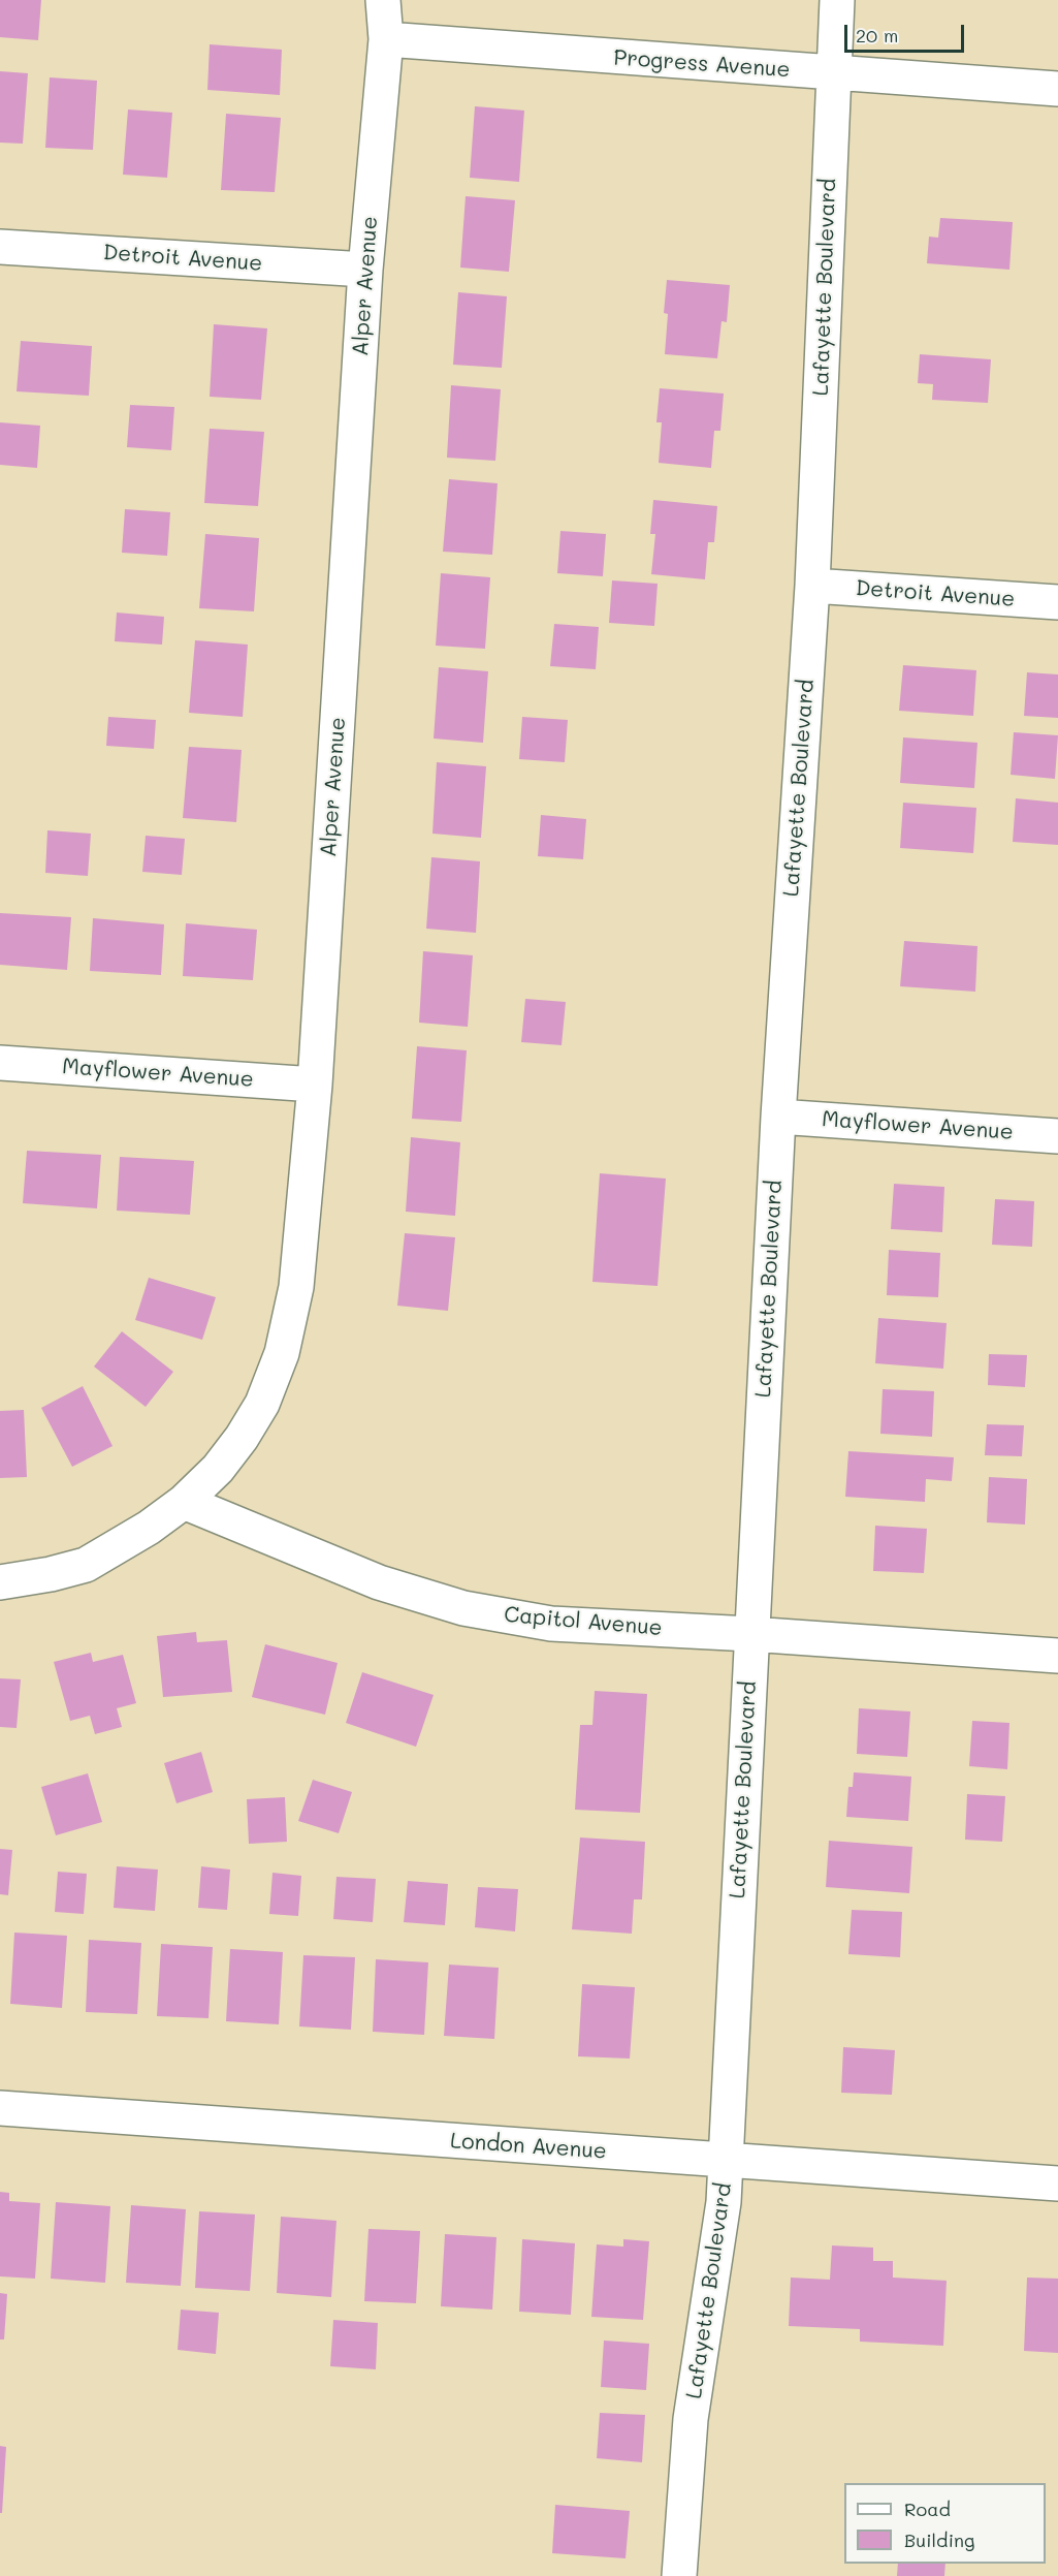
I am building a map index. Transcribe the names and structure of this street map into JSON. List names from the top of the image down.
{
  "streets": {
    "street": [
      "Progress Avenue",
      "Detroit Avenue",
      "Alper Avenue",
      "Lafayette Boulevard",
      "Mayflower Avenue",
      "Capitol Avenue",
      "London Avenue"
    ]
  },
  "crossings": [
    ["Progress Avenue", "Alper Avenue"],
    ["Progress Avenue", "Lafayette Boulevard"],
    ["Detroit Avenue", "Alper Avenue"],
    ["Detroit Avenue", "Lafayette Boulevard"],
    ["Alper Avenue", "Mayflower Avenue"],
    ["Alper Avenue", "Capitol Avenue"],
    ["Lafayette Boulevard", "Mayflower Avenue"],
    ["Lafayette Boulevard", "Capitol Avenue"],
    ["Lafayette Boulevard", "London Avenue"]
  ],
  "legend": ["Road", "Building"],
  "scale_bar": "20 m"
}
